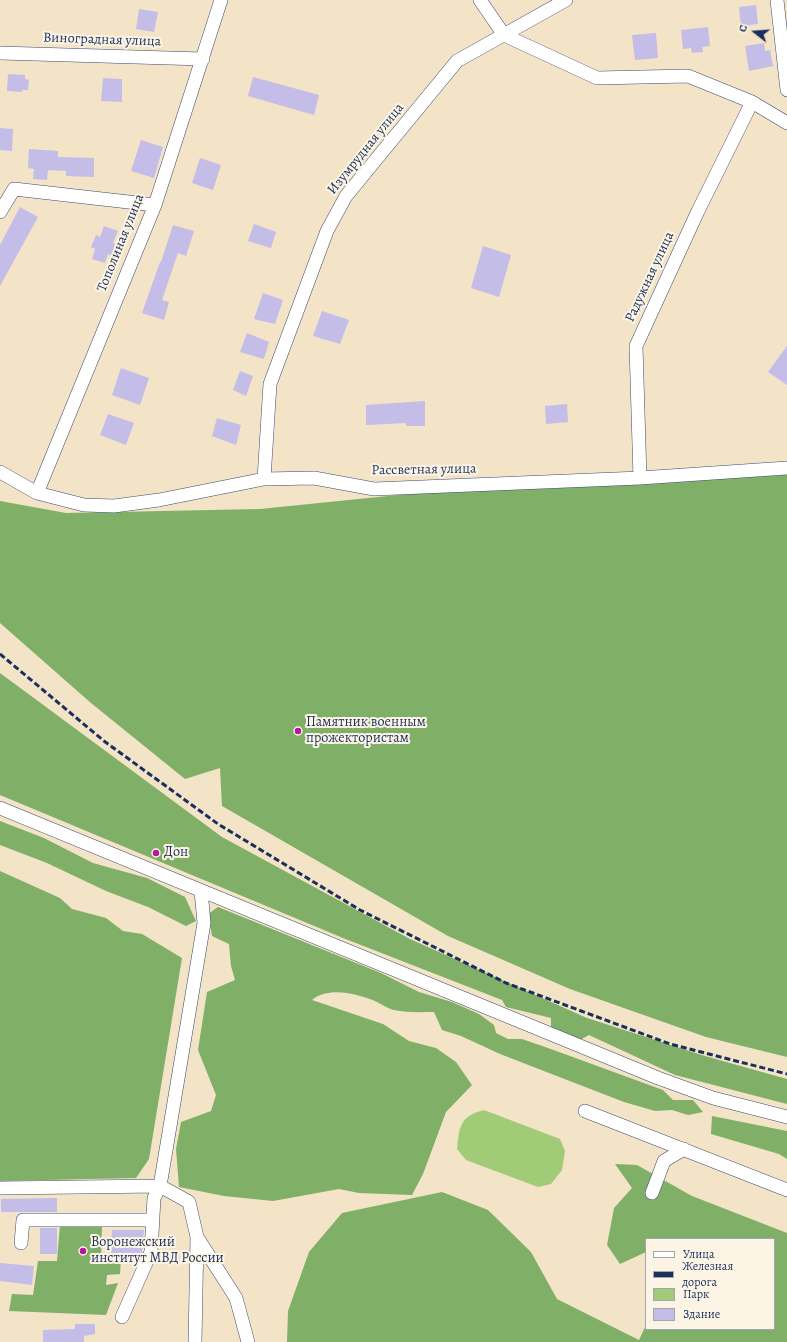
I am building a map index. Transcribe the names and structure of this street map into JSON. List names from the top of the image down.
{
  "streets": {
    "street": [
      "Виноградная улица",
      "Изумрудная улица",
      "Тополиная улица",
      "Радужная улица",
      "Рассветная улица"
    ]
  },
  "crossings": [
    ["Виноградная улица", "Тополиная улица"],
    ["Изумрудная улица", "Рассветная улица"],
    ["Тополиная улица", "Рассветная улица"],
    ["Радужная улица", "Рассветная улица"]
  ],
  "places": ["Памятник военным прожектористам", "Дон", "Воронежский институт МВД России"],
  "legend": [
    "Улица",
    "Железная дорога",
    "Парк",
    "Здание"
  ],
  "north": "left"
}
